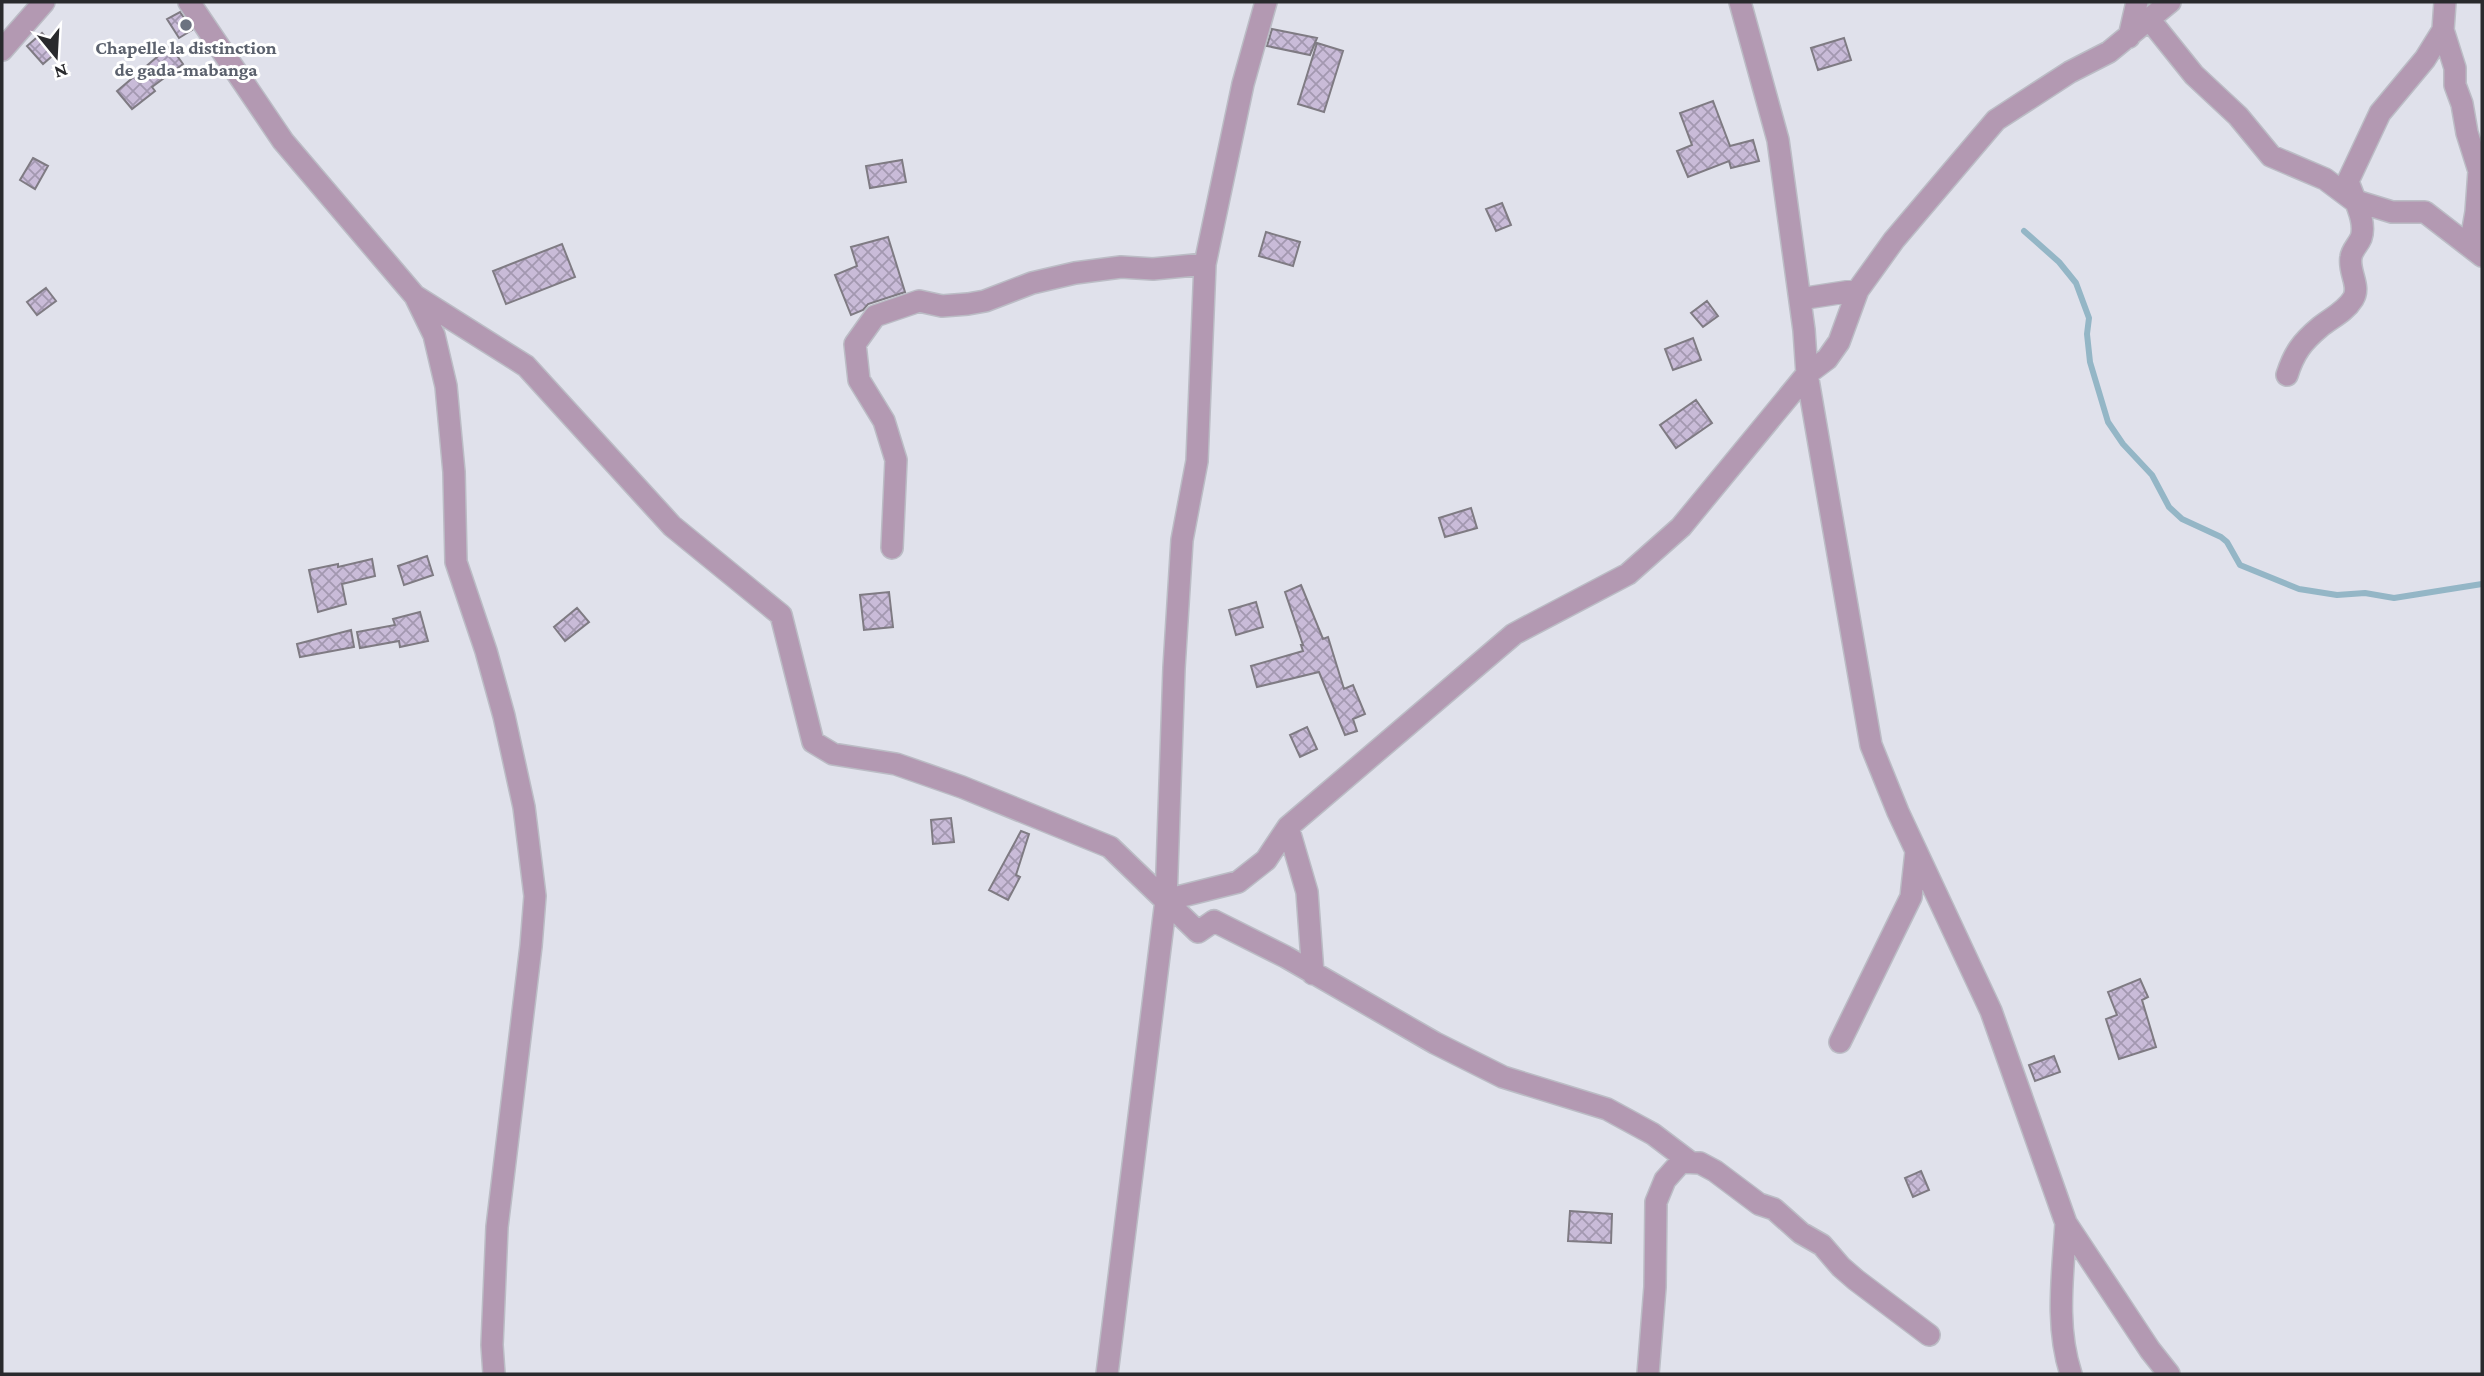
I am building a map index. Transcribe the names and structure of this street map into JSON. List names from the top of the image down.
{
  "places": ["Chapelle la distinction de gada-mabanga"],
  "north": "bottom"
}
